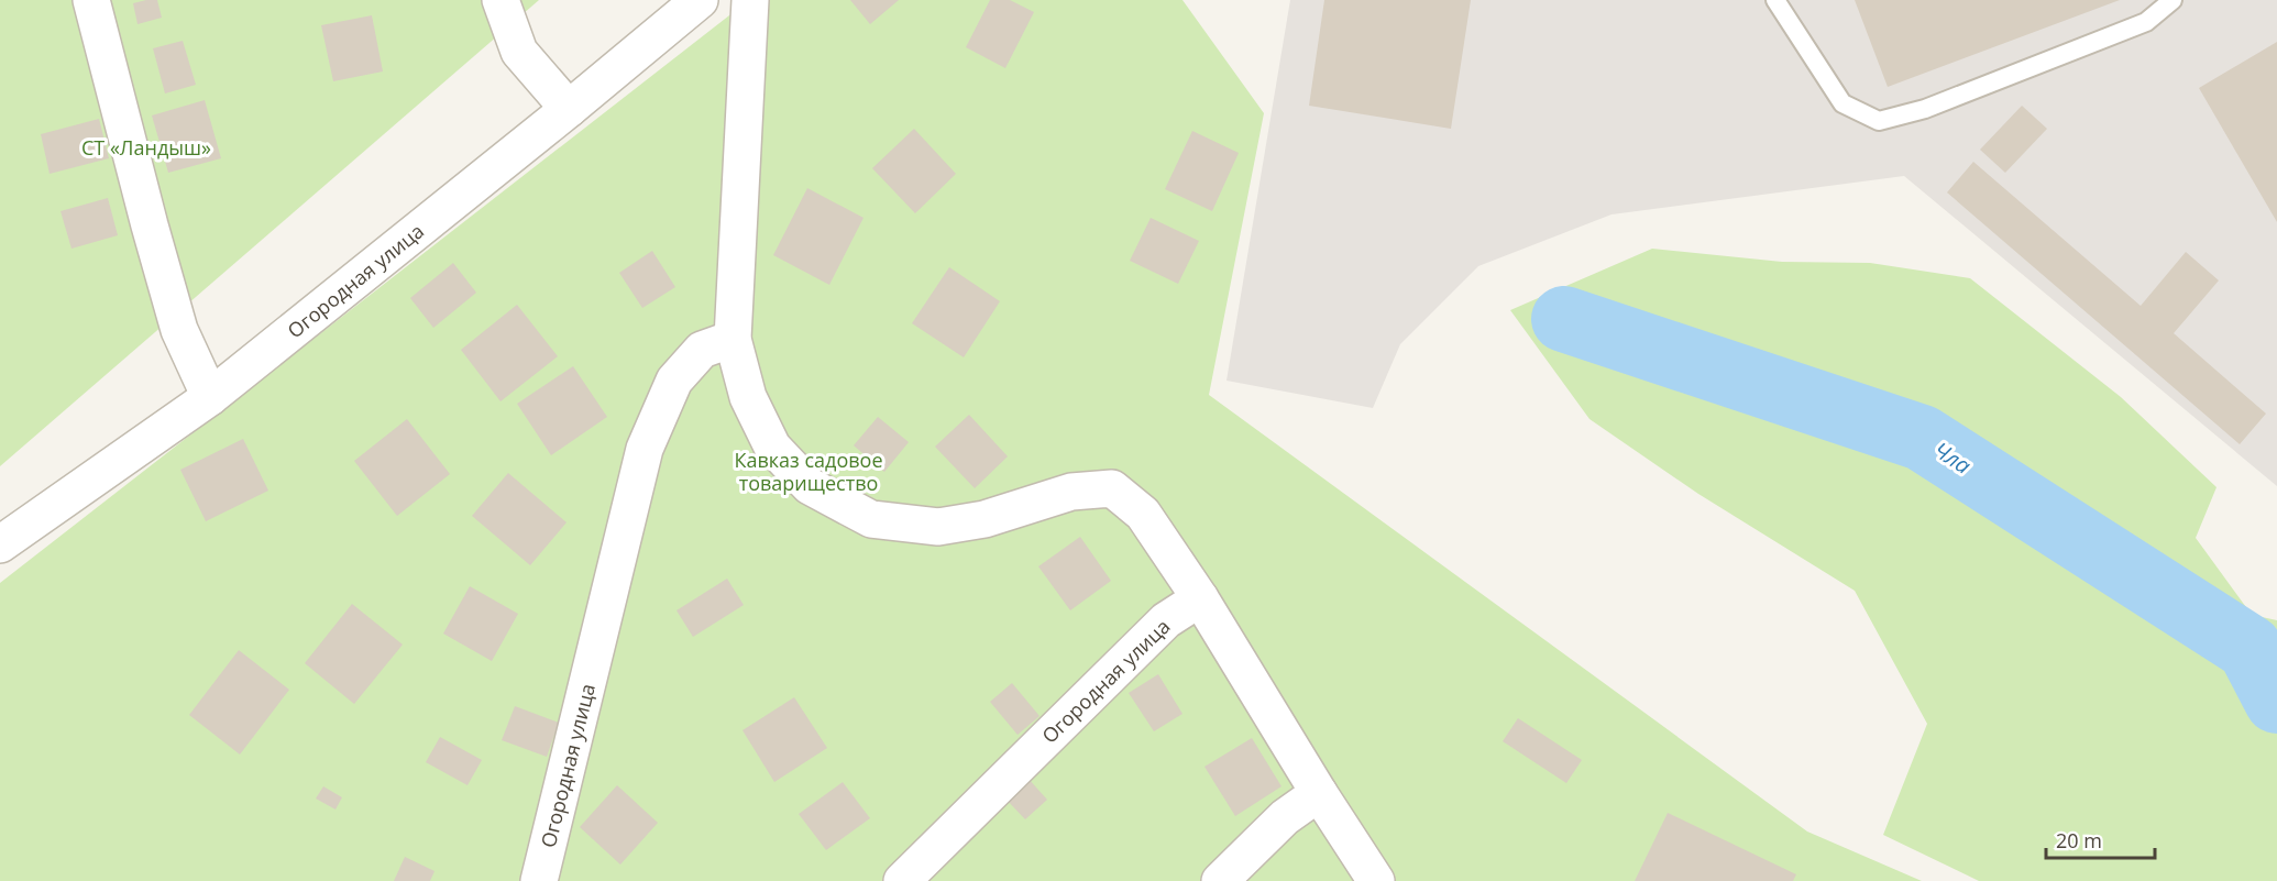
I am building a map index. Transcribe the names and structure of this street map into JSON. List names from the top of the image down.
{
  "streets": {
    "street": ["Огородная улица"]
  },
  "water": ["Чла"],
  "parks": ["СТ «Ландыш»", "Кавказ садовое товарищество"],
  "scale_bar": "20 m"
}
